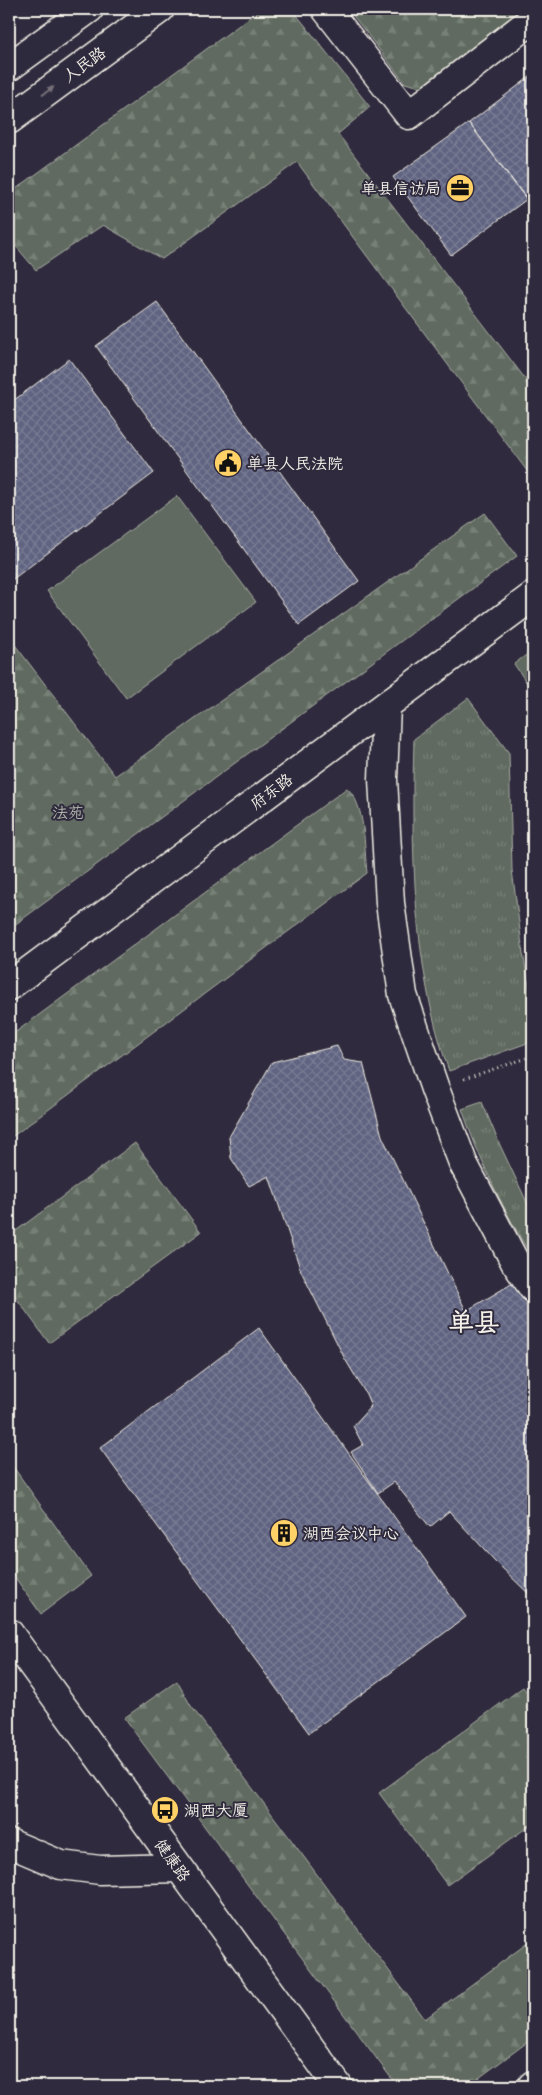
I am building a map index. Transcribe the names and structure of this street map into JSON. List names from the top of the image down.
{
  "streets": {
    "street": ["人民路", "府东路", "健康路"]
  },
  "districts": ["单县"],
  "parks": ["法苑"],
  "places": {
    "office": ["单县信访局"],
    "public building": ["单县人民法院"],
    "building": ["湖西会议中心"],
    "bus stop": ["湖西大厦"]
  }
}
